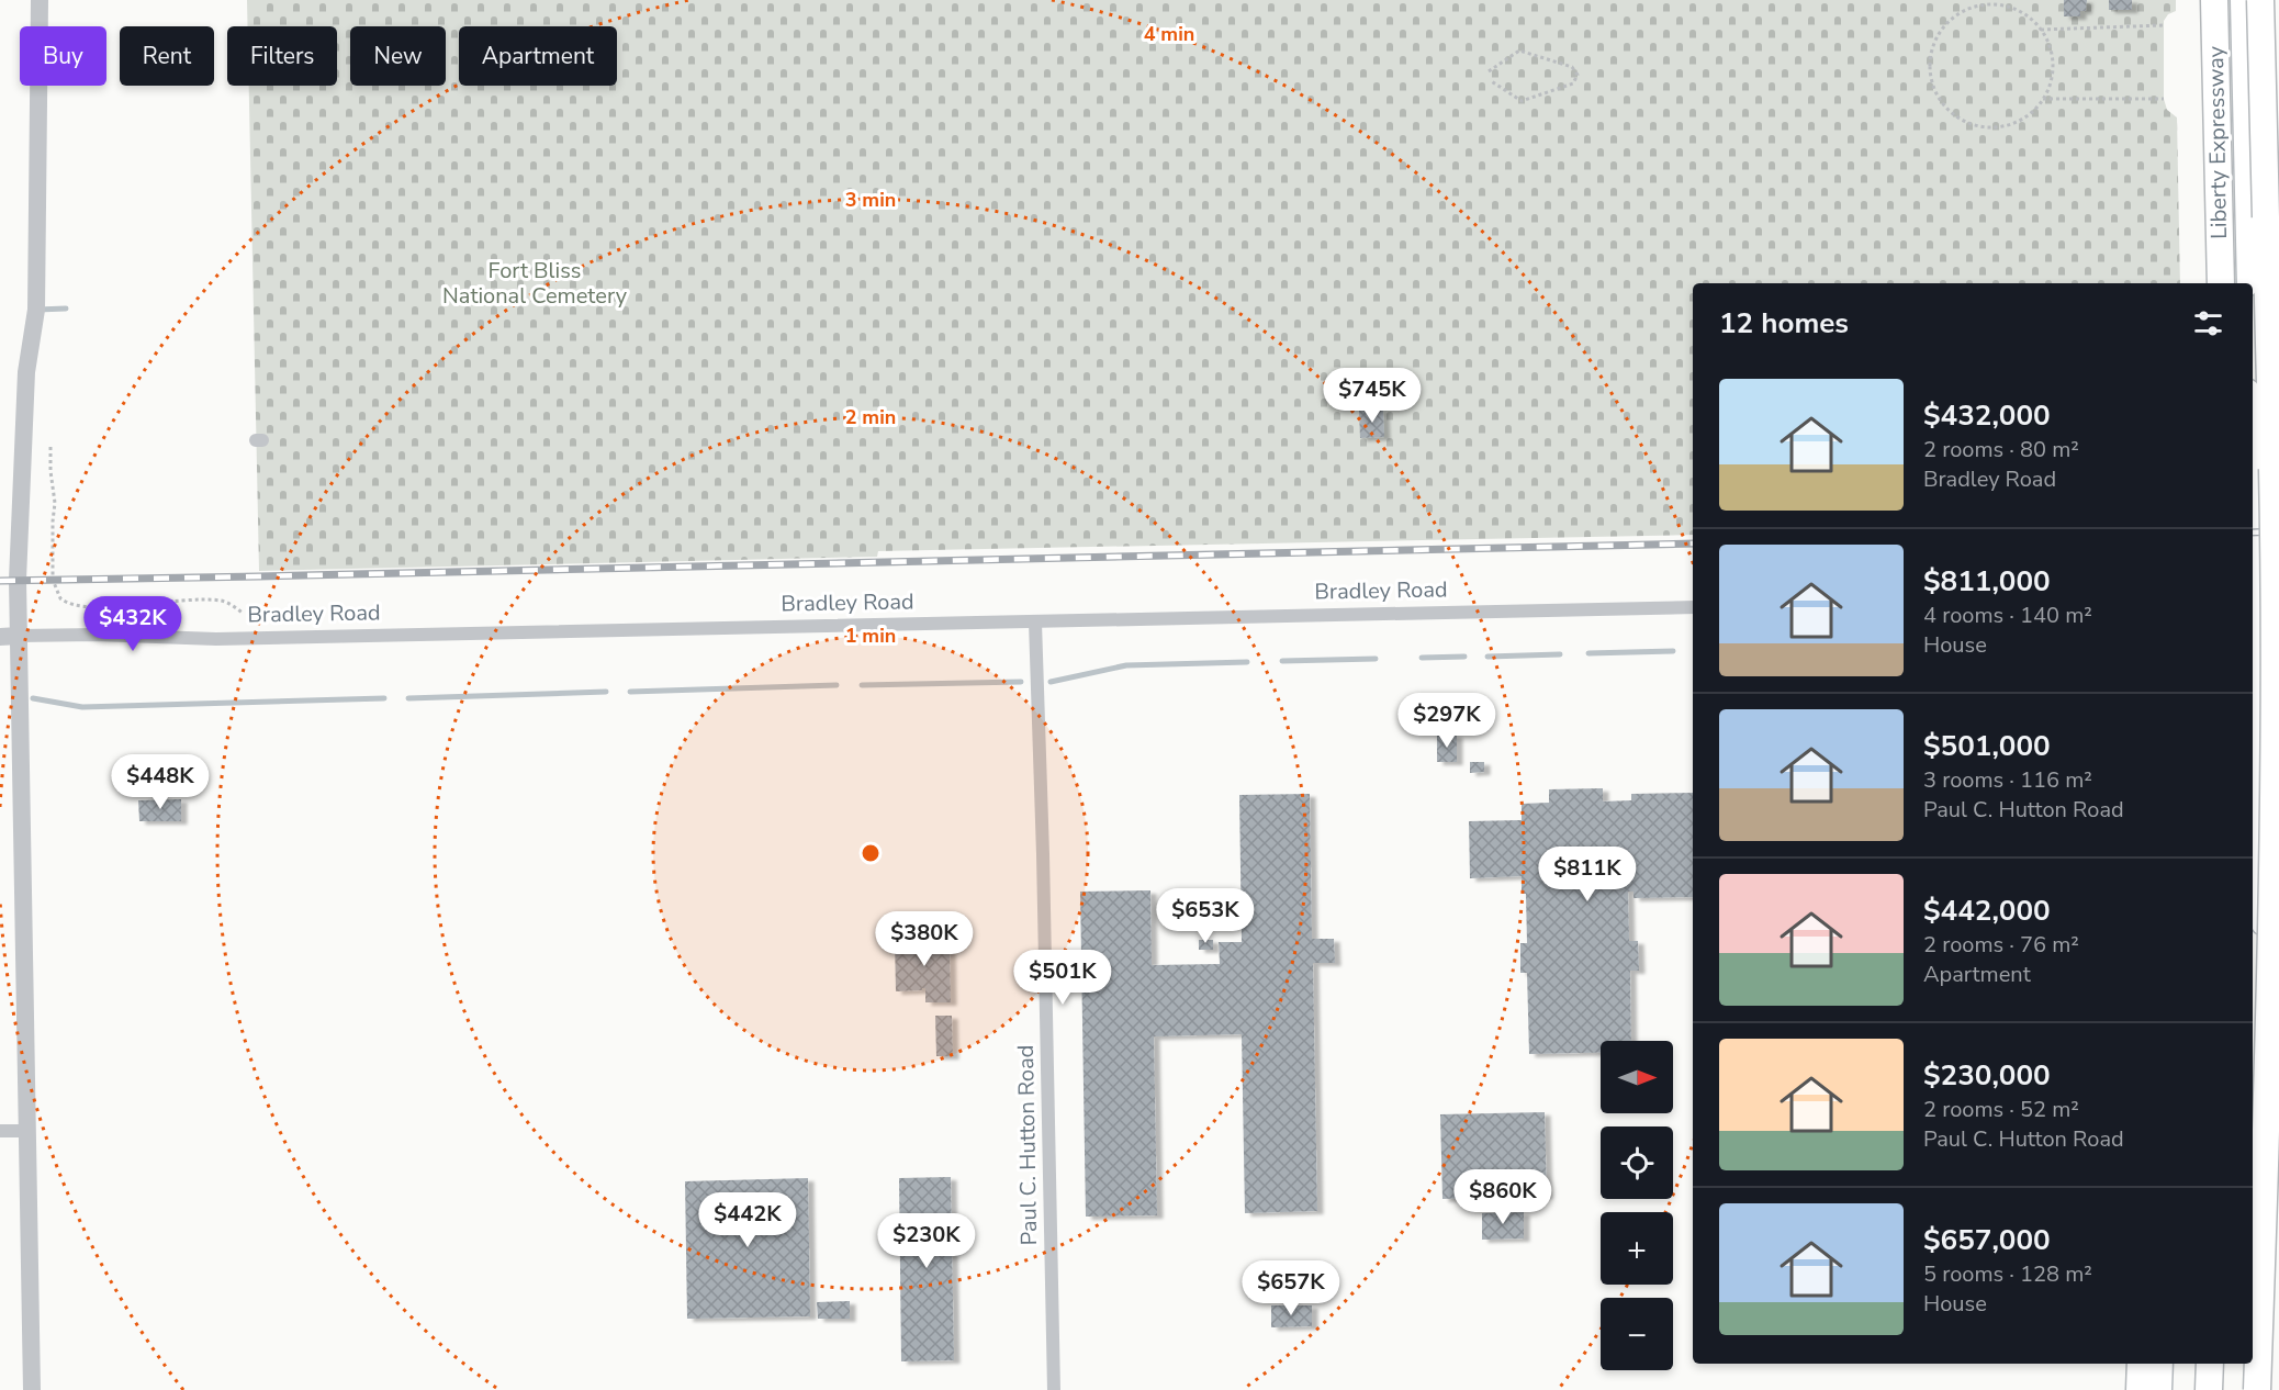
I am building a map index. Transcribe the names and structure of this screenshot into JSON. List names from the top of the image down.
{
  "streets": {
    "highway": ["Liberty Expressway"],
    "street": ["Bradley Road", "Paul C. Hutton Road"]
  },
  "crossings": [
    ["Bradley Road", "Paul C. Hutton Road"]
  ],
  "parks": ["Fort Bliss National Cemetery"],
  "north": "right",
  "page": {
    "chip": [
      "Buy",
      "Rent",
      "Filters",
      "New",
      "Apartment"
    ],
    "heading": "12 homes",
    "list": [
      {
        "name": "$432,000",
        "note": "2 rooms · 80 m² · Bradley Road"
      },
      {
        "name": "$811,000",
        "note": "4 rooms · 140 m² · House"
      },
      {
        "name": "$501,000",
        "note": "3 rooms · 116 m² · Paul C. Hutton Road"
      },
      {
        "name": "$442,000",
        "note": "2 rooms · 76 m² · Apartment"
      },
      {
        "name": "$230,000",
        "note": "2 rooms · 52 m² · Paul C. Hutton Road"
      },
      {
        "name": "$657,000",
        "note": "5 rooms · 128 m² · House"
      }
    ],
    "price": [
      "$745K",
      "$432K",
      "$297K",
      "$448K",
      "$811K",
      "$653K",
      "$380K",
      "$501K",
      "$860K",
      "$442K",
      "$230K",
      "$657K"
    ],
    "map_buttons": ["+", "−"]
  },
  "rings": [
    "4 min",
    "3 min",
    "2 min",
    "1 min"
  ]
}
